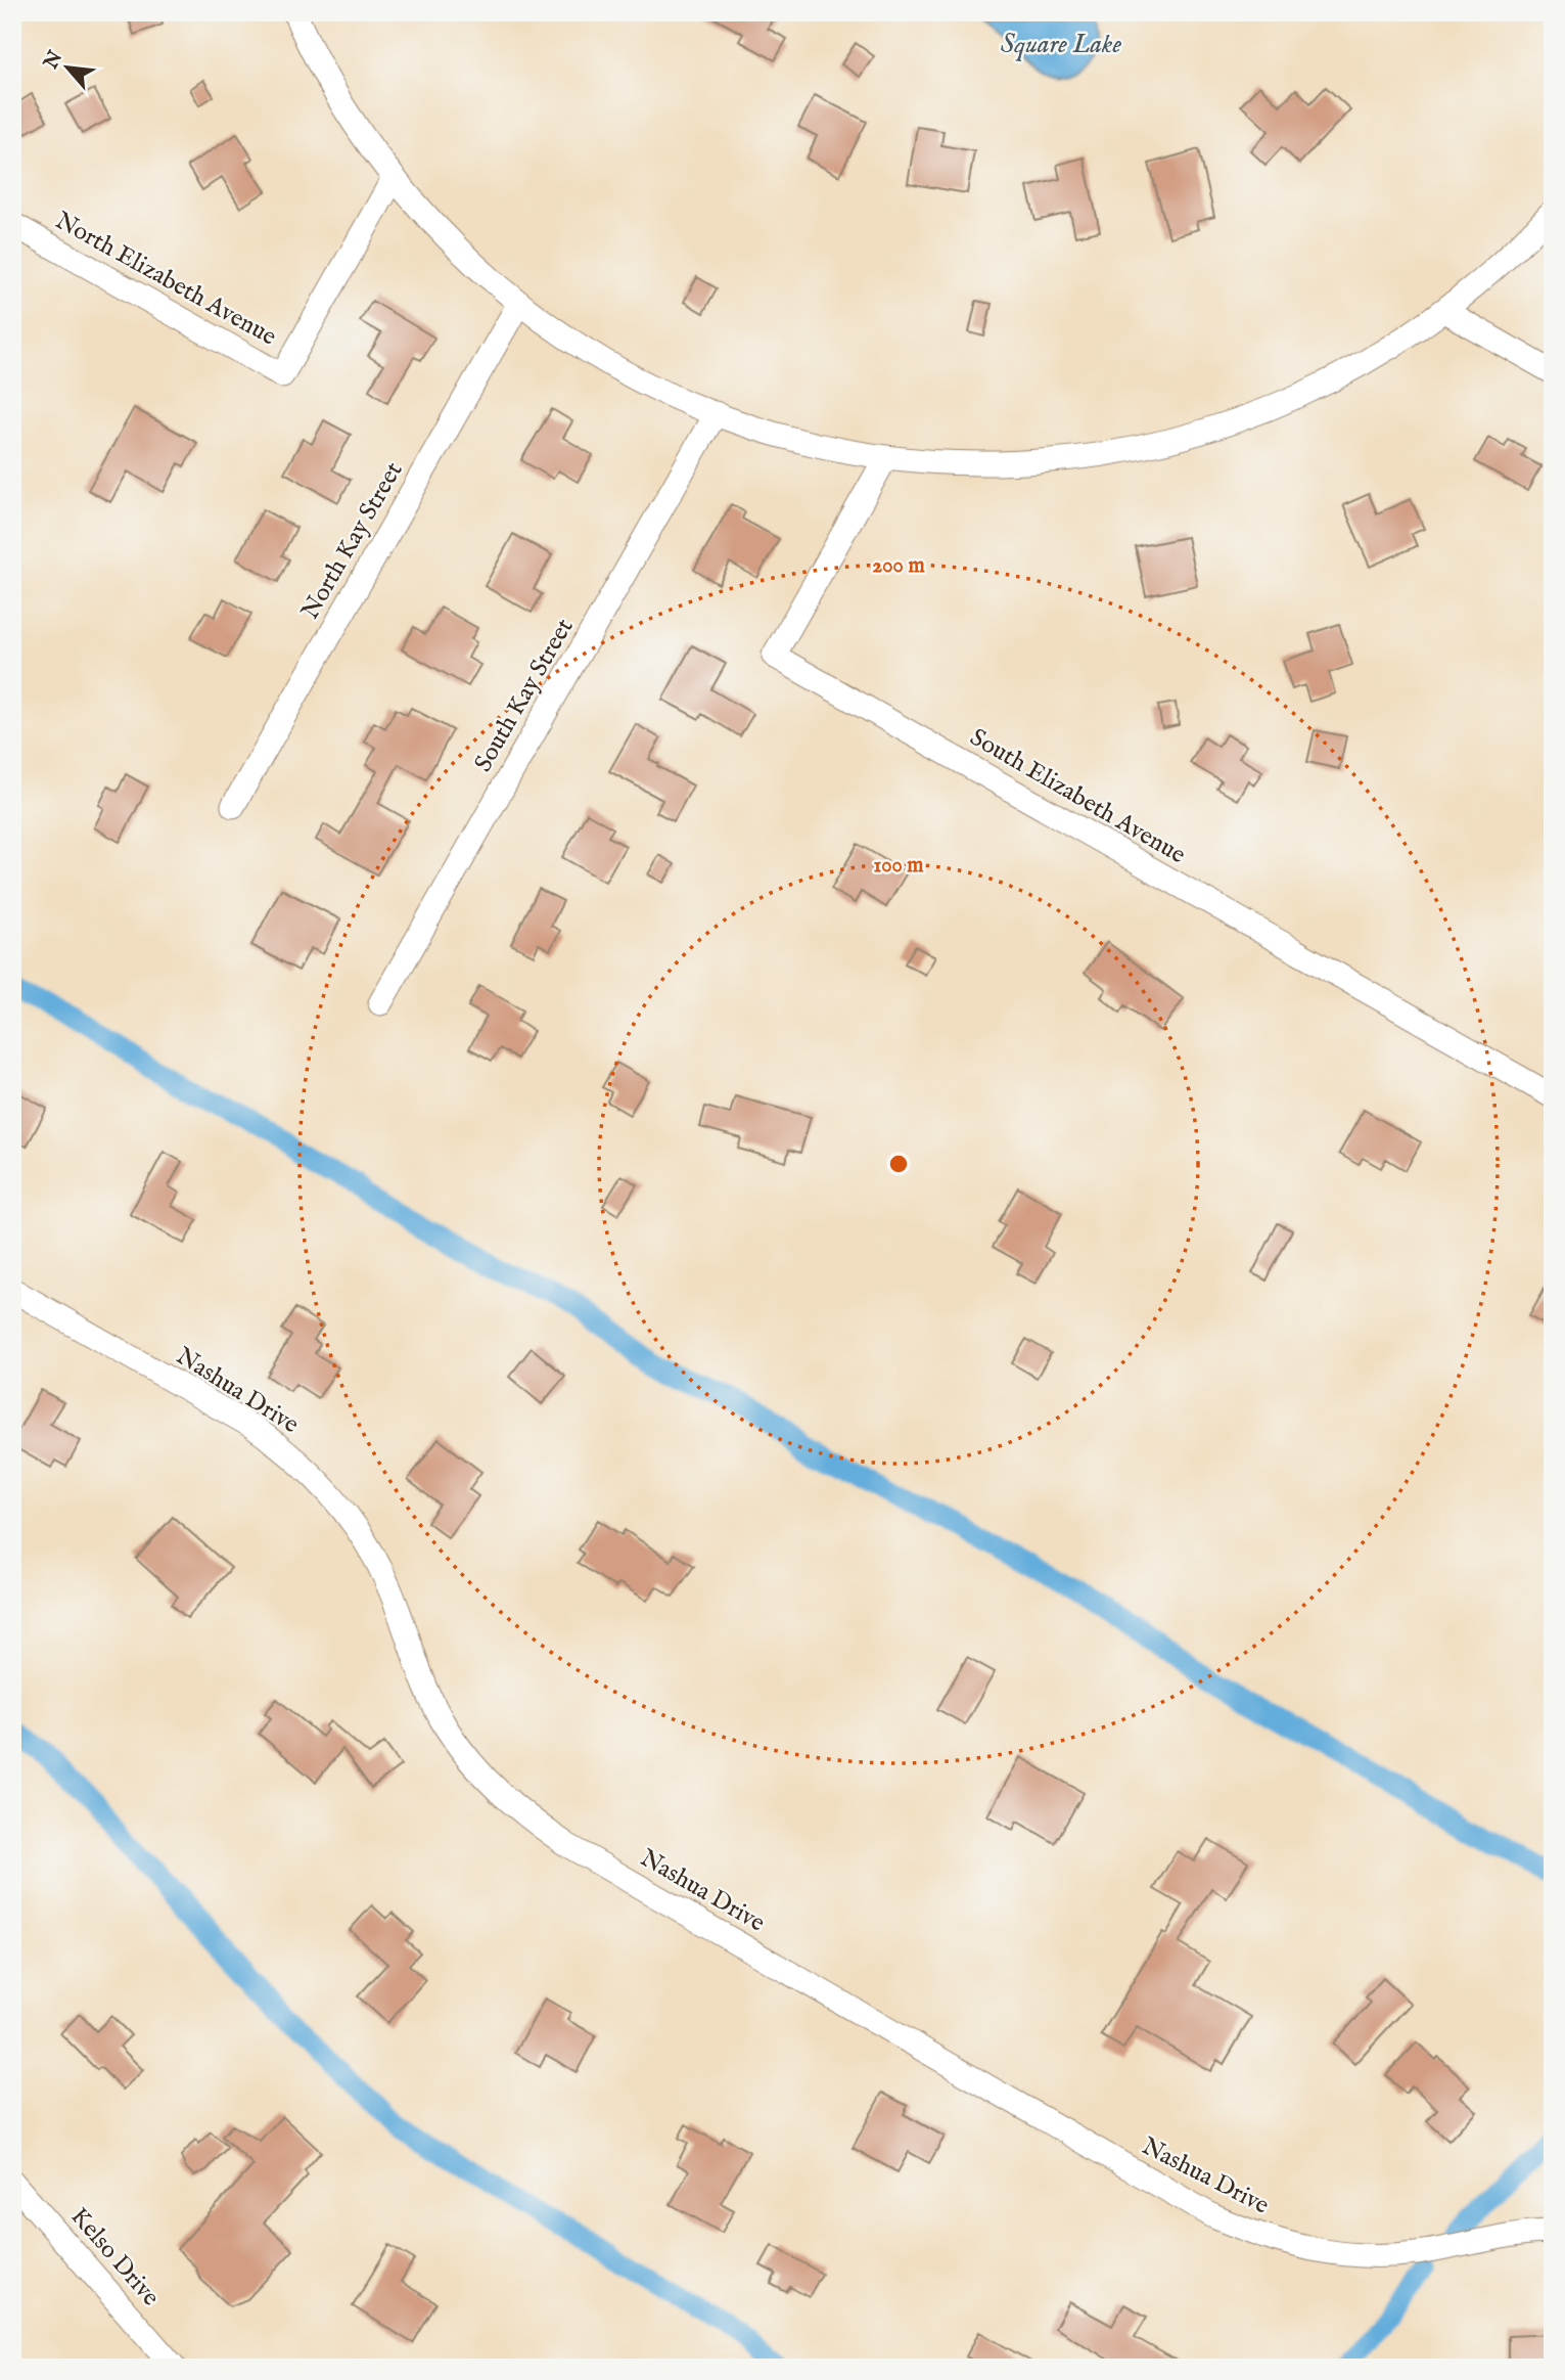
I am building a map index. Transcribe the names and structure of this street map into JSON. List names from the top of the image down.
{
  "streets": {
    "street": [
      "North Elizabeth Avenue",
      "North Kay Street",
      "South Kay Street",
      "South Elizabeth Avenue",
      "Nashua Drive",
      "Kelso Drive"
    ]
  },
  "water": ["Square Lake"],
  "north": "top left",
  "rings": ["200 m", "100 m"]
}
